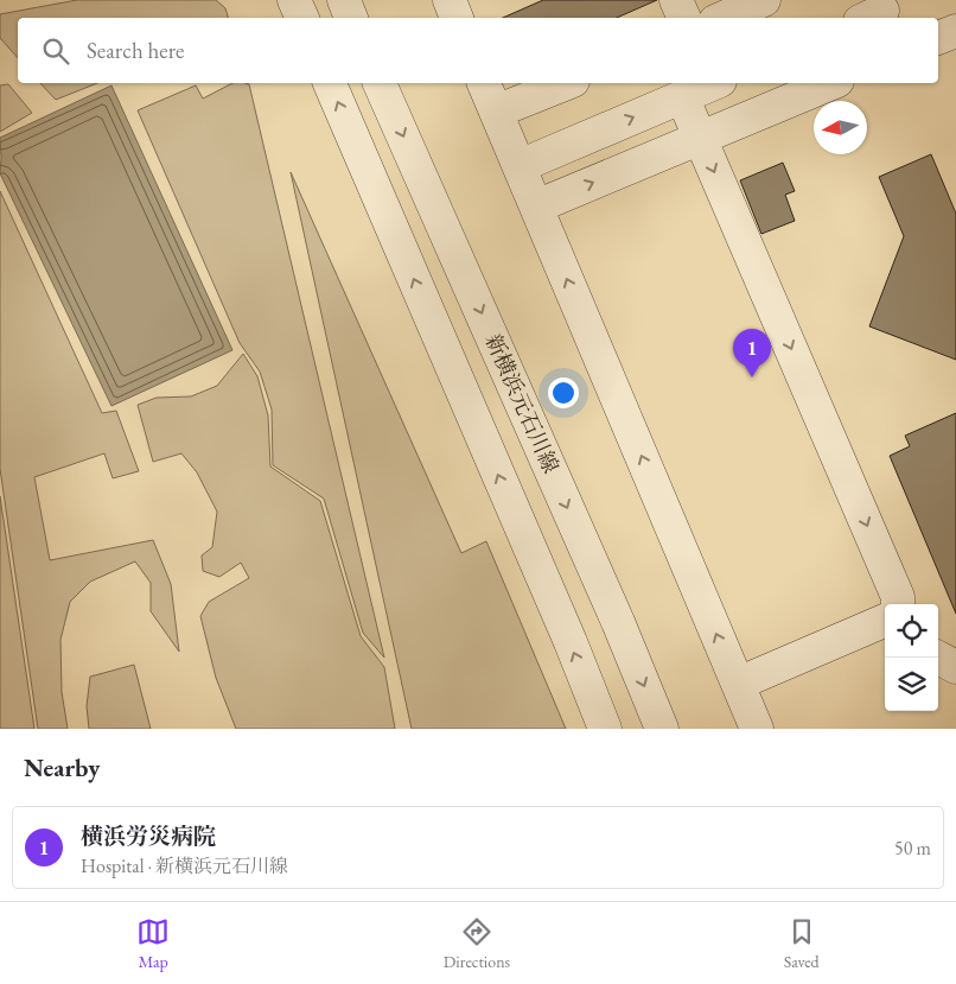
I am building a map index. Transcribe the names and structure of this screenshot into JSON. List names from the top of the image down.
{
  "streets": {
    "street": ["新横浜元石川線"]
  },
  "north": "left",
  "page": {
    "search": "Search here",
    "pins": "1",
    "heading": "Nearby",
    "list": [
      {
        "mark": "1",
        "name": "横浜労災病院",
        "note": "Hospital · 新横浜元石川線",
        "value": "50 m"
      }
    ],
    "nav": ["Map", "Directions", "Saved"]
  }
}
